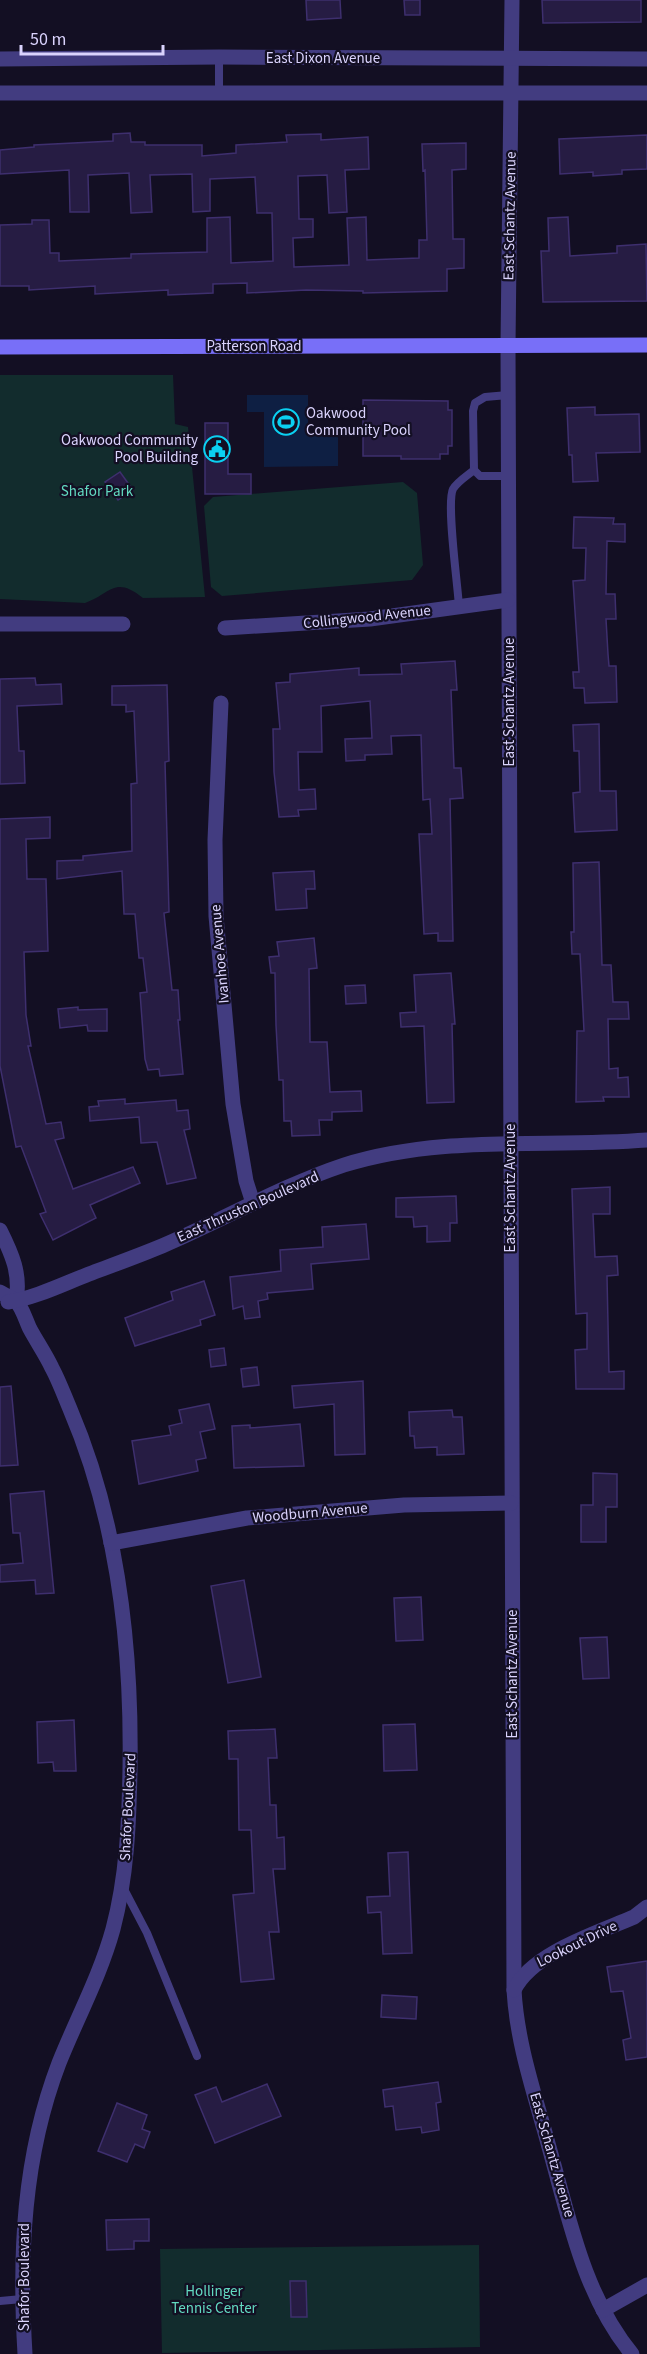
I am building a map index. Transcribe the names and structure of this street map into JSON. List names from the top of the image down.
{
  "streets": {
    "main road": ["Patterson Road"],
    "street": [
      "East Dixon Avenue",
      "East Schantz Avenue",
      "Collingwood Avenue",
      "Ivanhoe Avenue",
      "East Thruston Boulevard",
      "Woodburn Avenue",
      "Shafor Boulevard",
      "Lookout Drive"
    ]
  },
  "crossings": [
    ["East Dixon Avenue", "East Schantz Avenue"],
    ["East Schantz Avenue", "Patterson Road"],
    ["East Schantz Avenue", "Collingwood Avenue"],
    ["East Schantz Avenue", "East Thruston Boulevard"],
    ["East Schantz Avenue", "Woodburn Avenue"],
    ["East Schantz Avenue", "Lookout Drive"],
    ["Ivanhoe Avenue", "East Thruston Boulevard"],
    ["East Thruston Boulevard", "Shafor Boulevard"],
    ["Woodburn Avenue", "Shafor Boulevard"]
  ],
  "parks": ["Shafor Park", "Hollinger Tennis Center"],
  "places": {
    "sports": ["Oakwood Community Pool"],
    "public building": ["Oakwood Community Pool Building"]
  },
  "scale_bar": "50 m"
}
